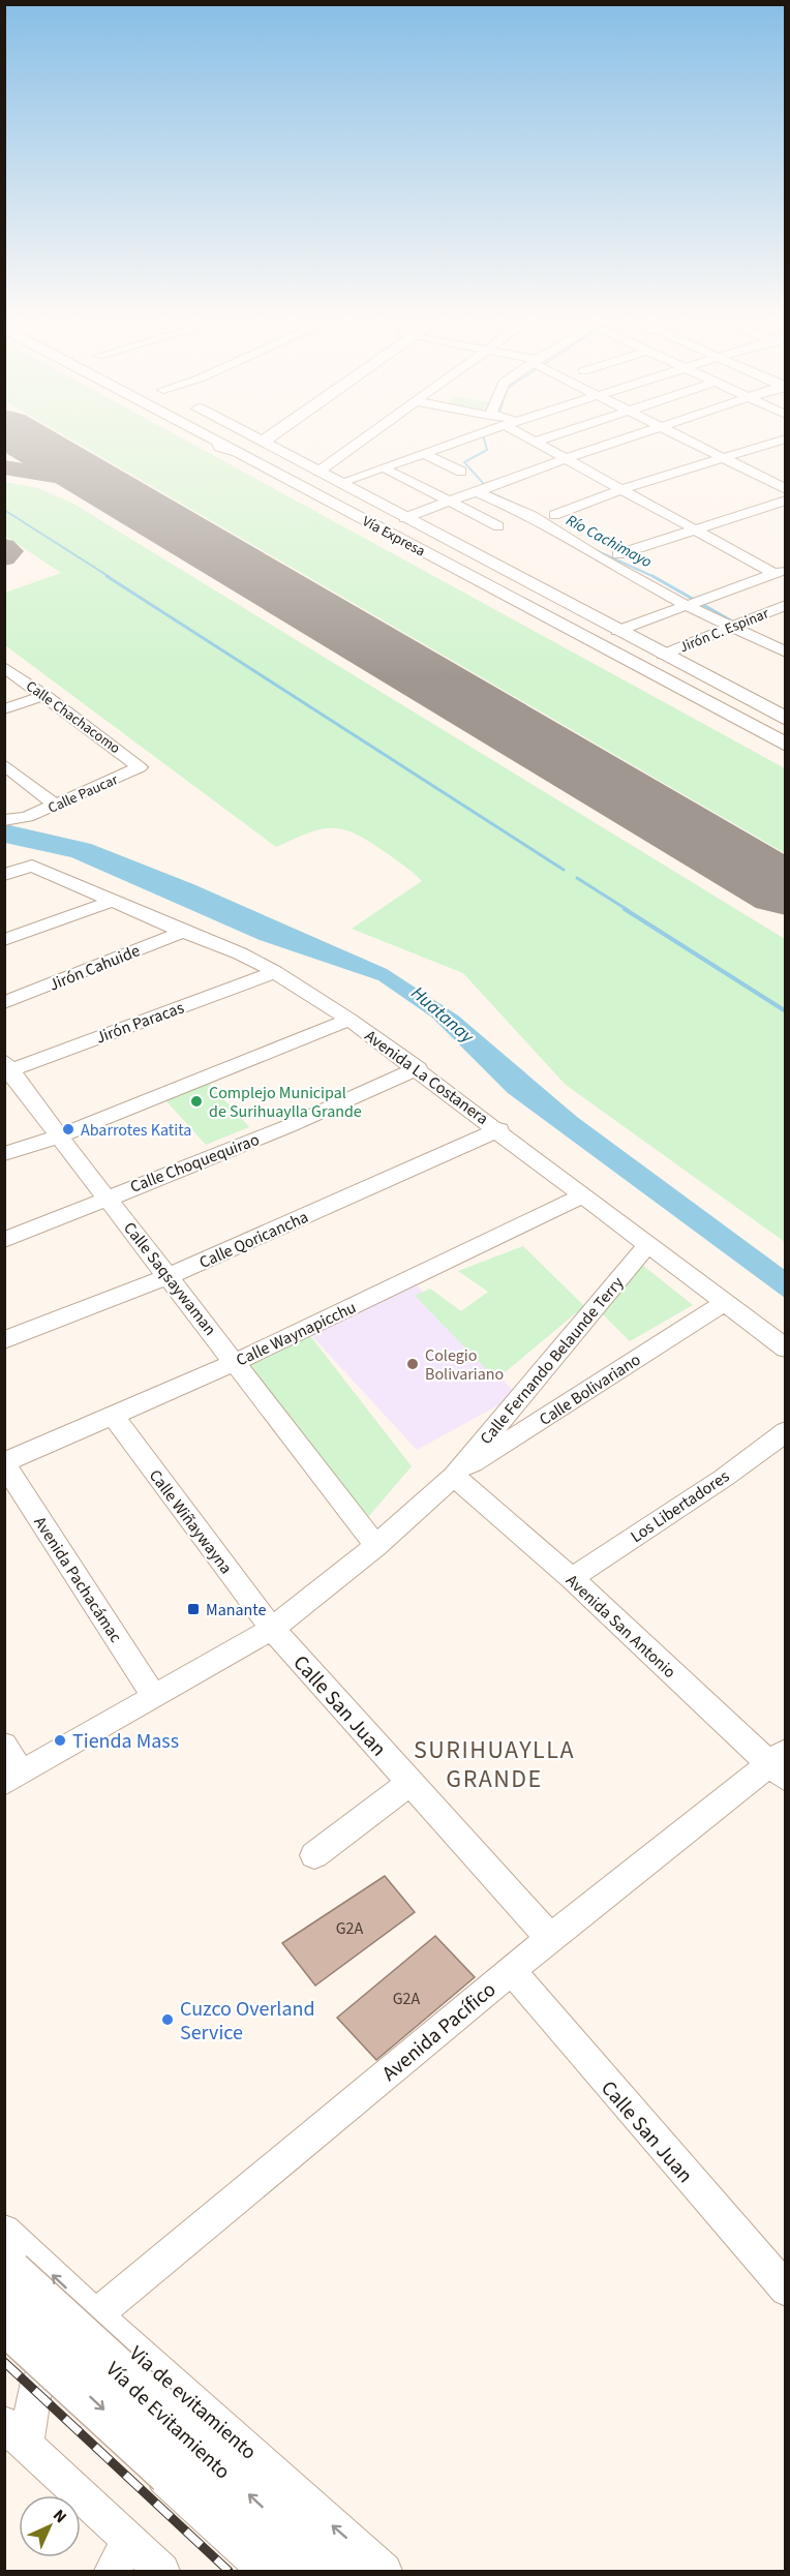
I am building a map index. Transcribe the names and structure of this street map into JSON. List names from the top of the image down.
{
  "streets": {
    "highway": ["Vía de Evitamiento"],
    "main road": ["Vía Expresa"],
    "street": [
      "Jirón C. Espinar",
      "Calle Chachacomo",
      "Calle Paucar",
      "Jirón Cahuide",
      "Jirón Paracas",
      "Avenida La Costanera",
      "Calle Choquequirao",
      "Calle Qoricancha",
      "Calle Saqsaywaman",
      "Calle Waynapicchu",
      "Calle Fernando Belaunde Terry",
      "Calle Bolivariano",
      "Los Libertadores",
      "Calle Wiñaywayna",
      "Avenida Pachacámac",
      "Avenida San Antonio",
      "Calle San Juan",
      "Avenida Pacífico",
      "Via de evitamiento"
    ]
  },
  "crossings": [
    ["Vía Expresa", "Jirón C. Espinar"],
    ["Calle Chachacomo", "Calle Paucar"],
    ["Jirón Cahuide", "Avenida La Costanera"],
    ["Jirón Paracas", "Avenida La Costanera"],
    ["Jirón Paracas", "Calle Saqsaywaman"],
    ["Avenida La Costanera", "Calle Choquequirao"],
    ["Avenida La Costanera", "Calle Qoricancha"],
    ["Avenida La Costanera", "Calle Waynapicchu"],
    ["Avenida La Costanera", "Calle Fernando Belaunde Terry"],
    ["Avenida La Costanera", "Calle Bolivariano"],
    ["Calle Choquequirao", "Calle Saqsaywaman"],
    ["Calle Qoricancha", "Calle Saqsaywaman"],
    ["Calle Saqsaywaman", "Calle Waynapicchu"],
    ["Calle Waynapicchu", "Calle Wiñaywayna"],
    ["Calle Waynapicchu", "Avenida Pachacámac"],
    ["Calle Fernando Belaunde Terry", "Calle Bolivariano"],
    ["Calle Fernando Belaunde Terry", "Avenida San Antonio"],
    ["Calle Bolivariano", "Avenida San Antonio"],
    ["Los Libertadores", "Avenida San Antonio"],
    ["Calle Wiñaywayna", "Calle San Juan"],
    ["Avenida San Antonio", "Avenida Pacífico"],
    ["Calle San Juan", "Avenida Pacífico"],
    ["Avenida Pacífico", "Via de evitamiento"],
    ["Via de evitamiento", "Vía de Evitamiento"]
  ],
  "districts": ["SURIHUAYLLA GRANDE"],
  "water": ["Río Cachimayo", "Huatanay"],
  "places": {
    "other": [
      "Complejo Municipal de Surihuaylla Grande",
      "Abarrotes Katita",
      "Colegio Bolivariano",
      "Tienda Mass",
      "Cuzco Overland Service"
    ],
    "transit": ["Manante"]
  },
  "house_numbers": ["G2A", "G2A"],
  "north": "top right"
}
